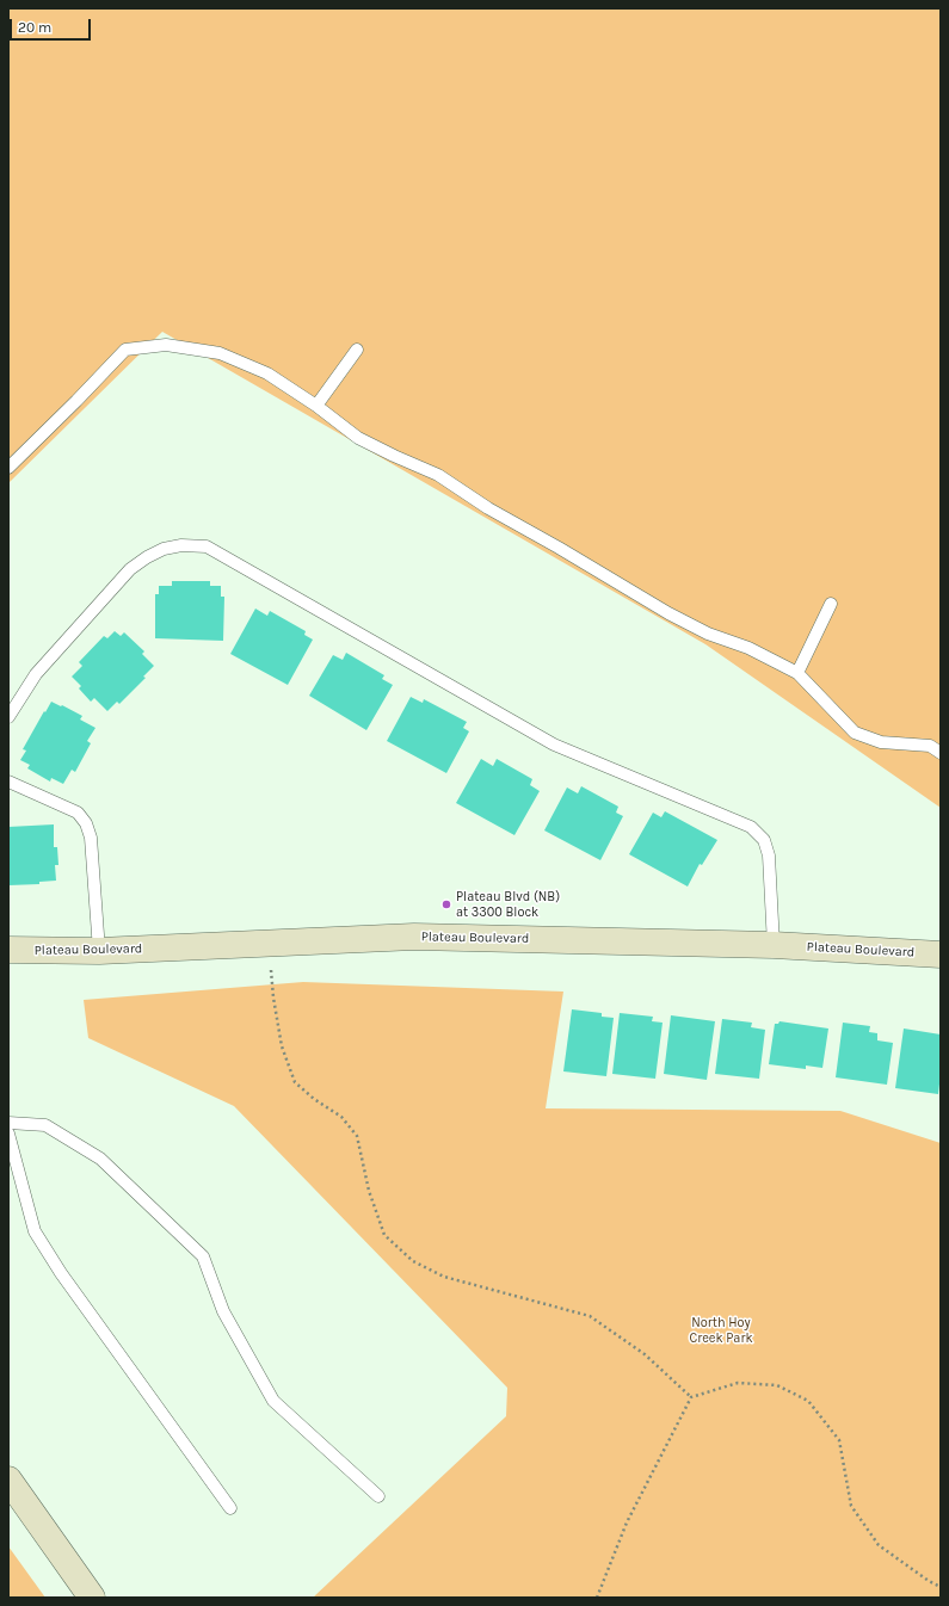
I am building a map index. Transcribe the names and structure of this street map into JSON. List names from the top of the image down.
{
  "streets": {
    "street": ["Plateau Boulevard"]
  },
  "parks": ["North Hoy Creek Park"],
  "places": ["Plateau Blvd (NB) at 3300 Block"],
  "scale_bar": "20 m"
}
